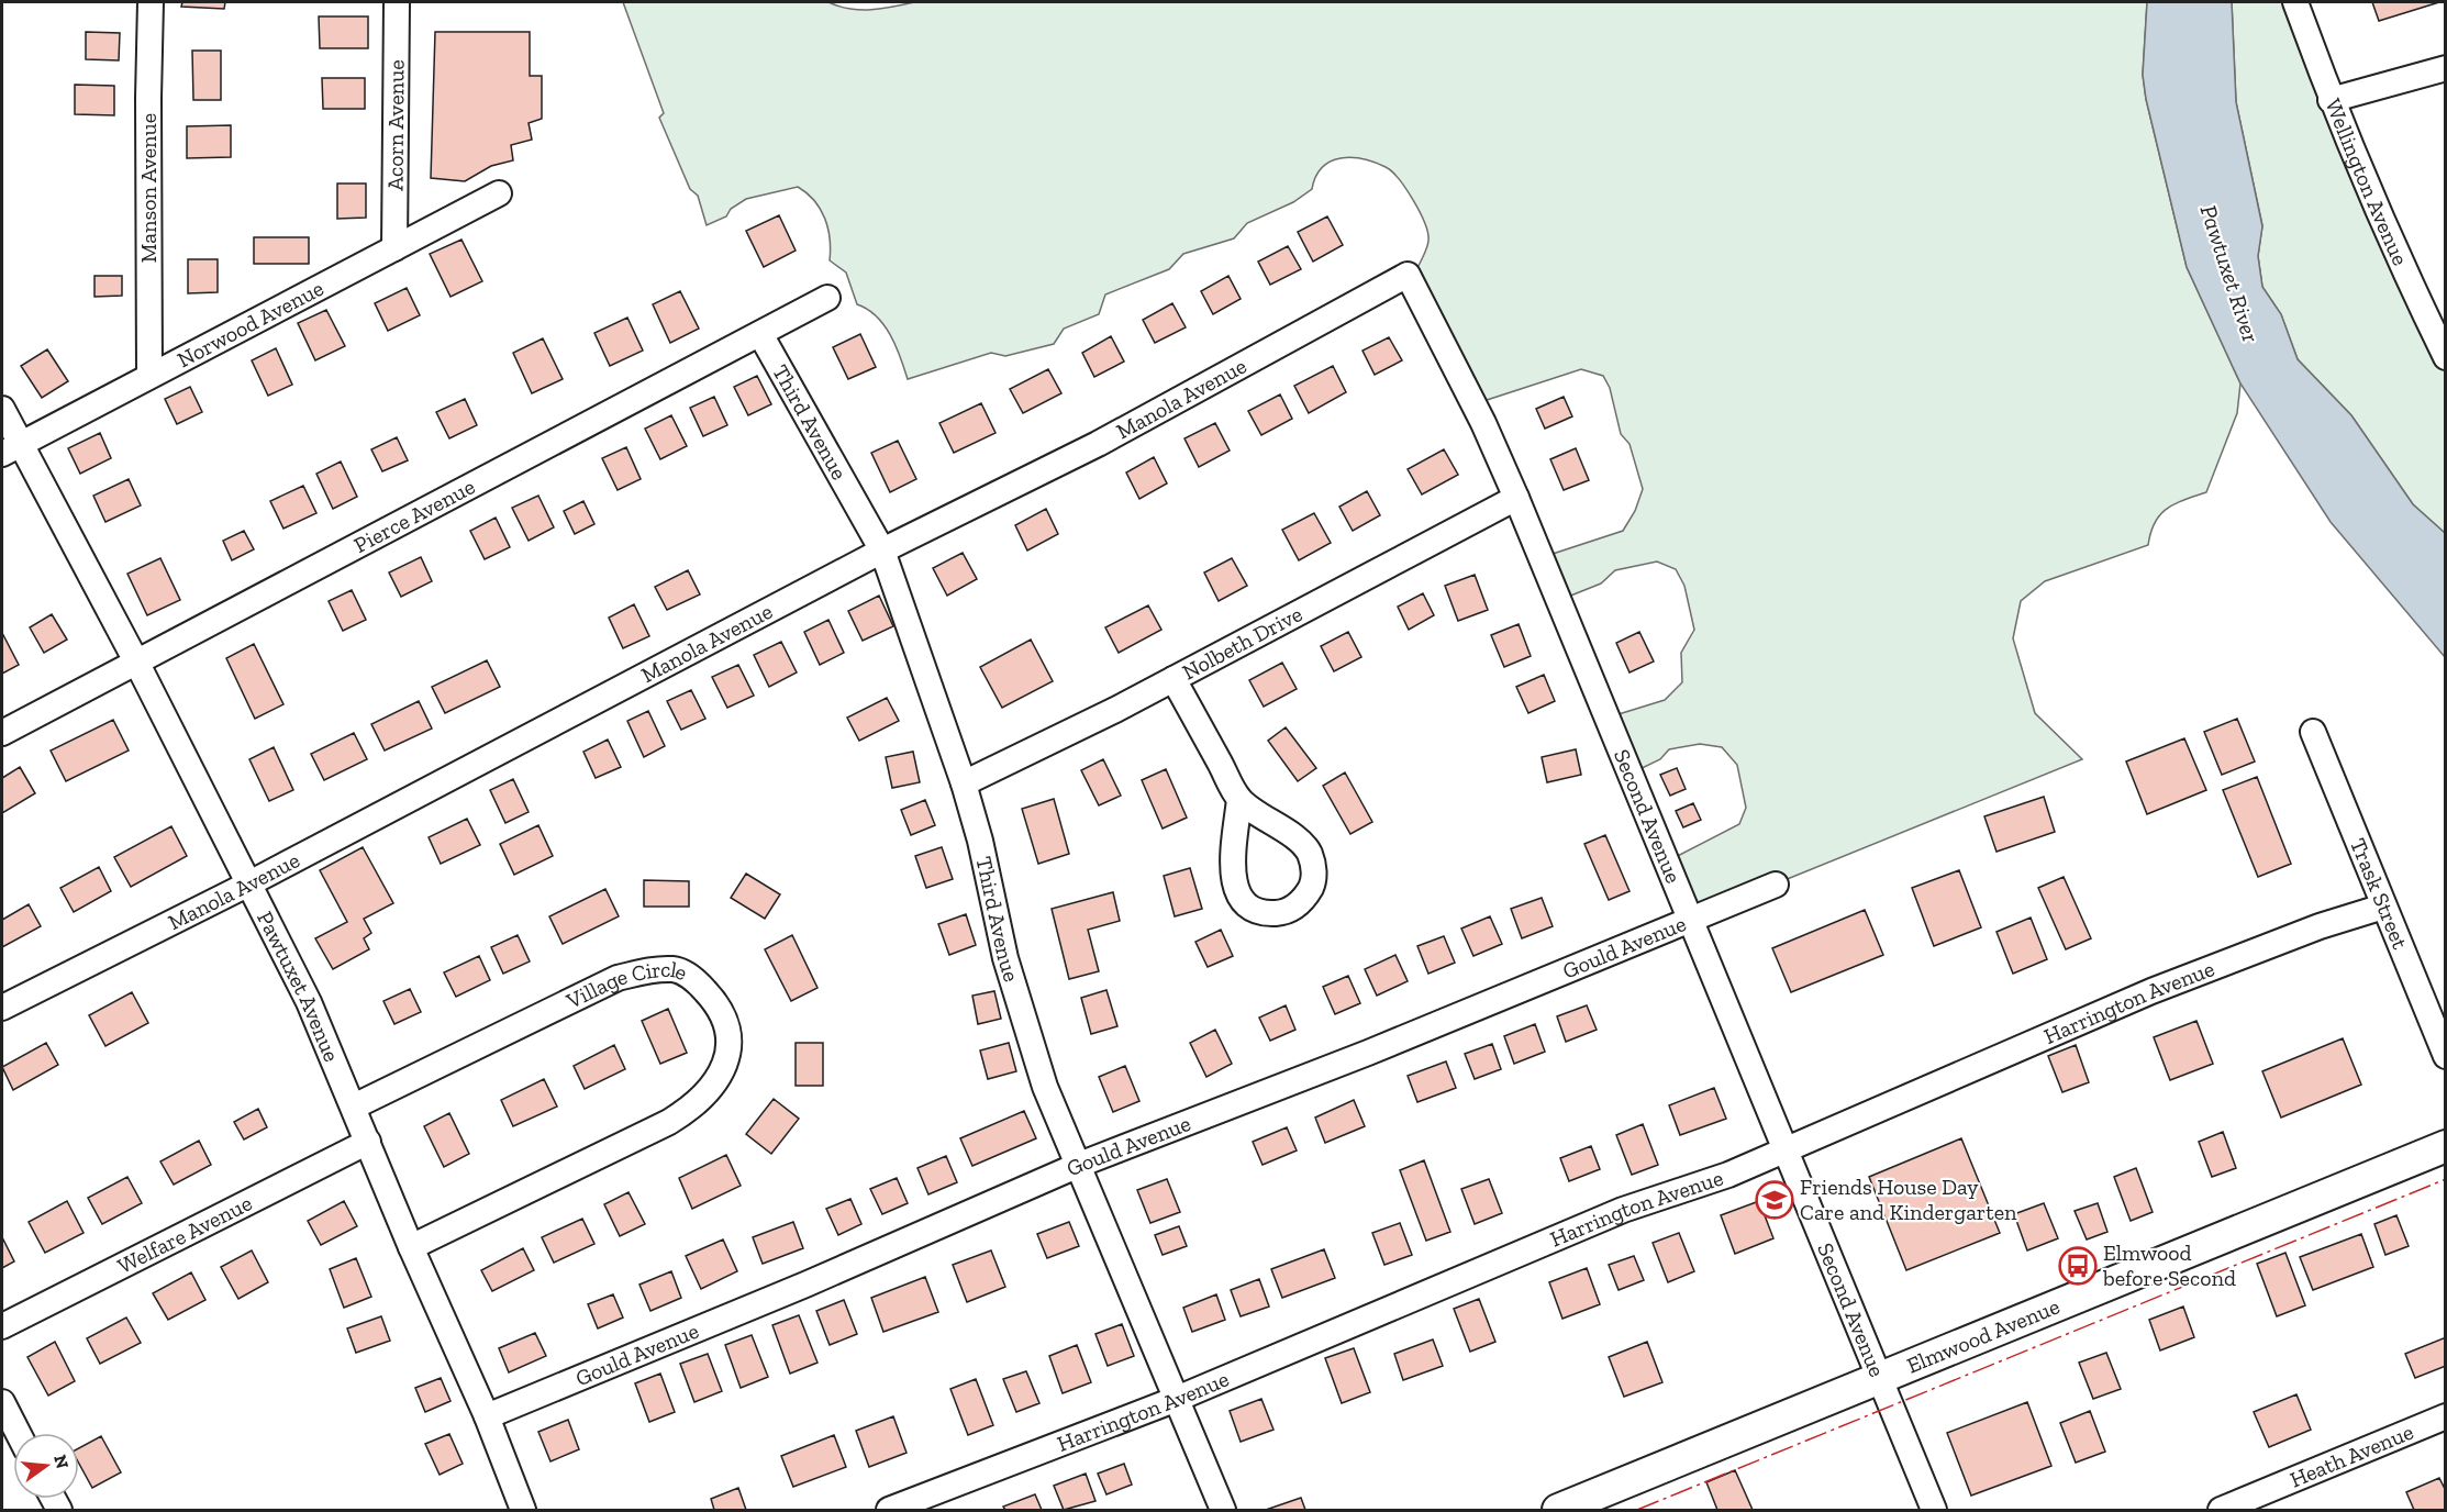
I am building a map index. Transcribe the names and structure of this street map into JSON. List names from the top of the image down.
{
  "streets": {
    "main road": ["Elmwood Avenue"],
    "street": [
      "Acorn Avenue",
      "Wellington Avenue",
      "Manson Avenue",
      "Norwood Avenue",
      "Manola Avenue",
      "Third Avenue",
      "Pierce Avenue",
      "Nolbeth Drive",
      "Second Avenue",
      "Trask Street",
      "Gould Avenue",
      "Pawtuxet Avenue",
      "Village Circle",
      "Harrington Avenue",
      "Welfare Avenue",
      "Heath Avenue"
    ]
  },
  "crossings": [
    ["Acorn Avenue", "Norwood Avenue"],
    ["Manson Avenue", "Norwood Avenue"],
    ["Norwood Avenue", "Pawtuxet Avenue"],
    ["Manola Avenue", "Third Avenue"],
    ["Manola Avenue", "Second Avenue"],
    ["Manola Avenue", "Pawtuxet Avenue"],
    ["Third Avenue", "Pierce Avenue"],
    ["Third Avenue", "Nolbeth Drive"],
    ["Third Avenue", "Gould Avenue"],
    ["Third Avenue", "Harrington Avenue"],
    ["Pierce Avenue", "Pawtuxet Avenue"],
    ["Nolbeth Drive", "Second Avenue"],
    ["Second Avenue", "Gould Avenue"],
    ["Second Avenue", "Harrington Avenue"],
    ["Second Avenue", "Elmwood Avenue"],
    ["Trask Street", "Harrington Avenue"],
    ["Gould Avenue", "Pawtuxet Avenue"],
    ["Pawtuxet Avenue", "Village Circle"],
    ["Pawtuxet Avenue", "Welfare Avenue"]
  ],
  "water": ["Pawtuxet River"],
  "places": {
    "school or university": ["Friends House Day Care and Kindergarten"],
    "bus stop": ["Elmwood before Second"]
  },
  "north": "right"
}
